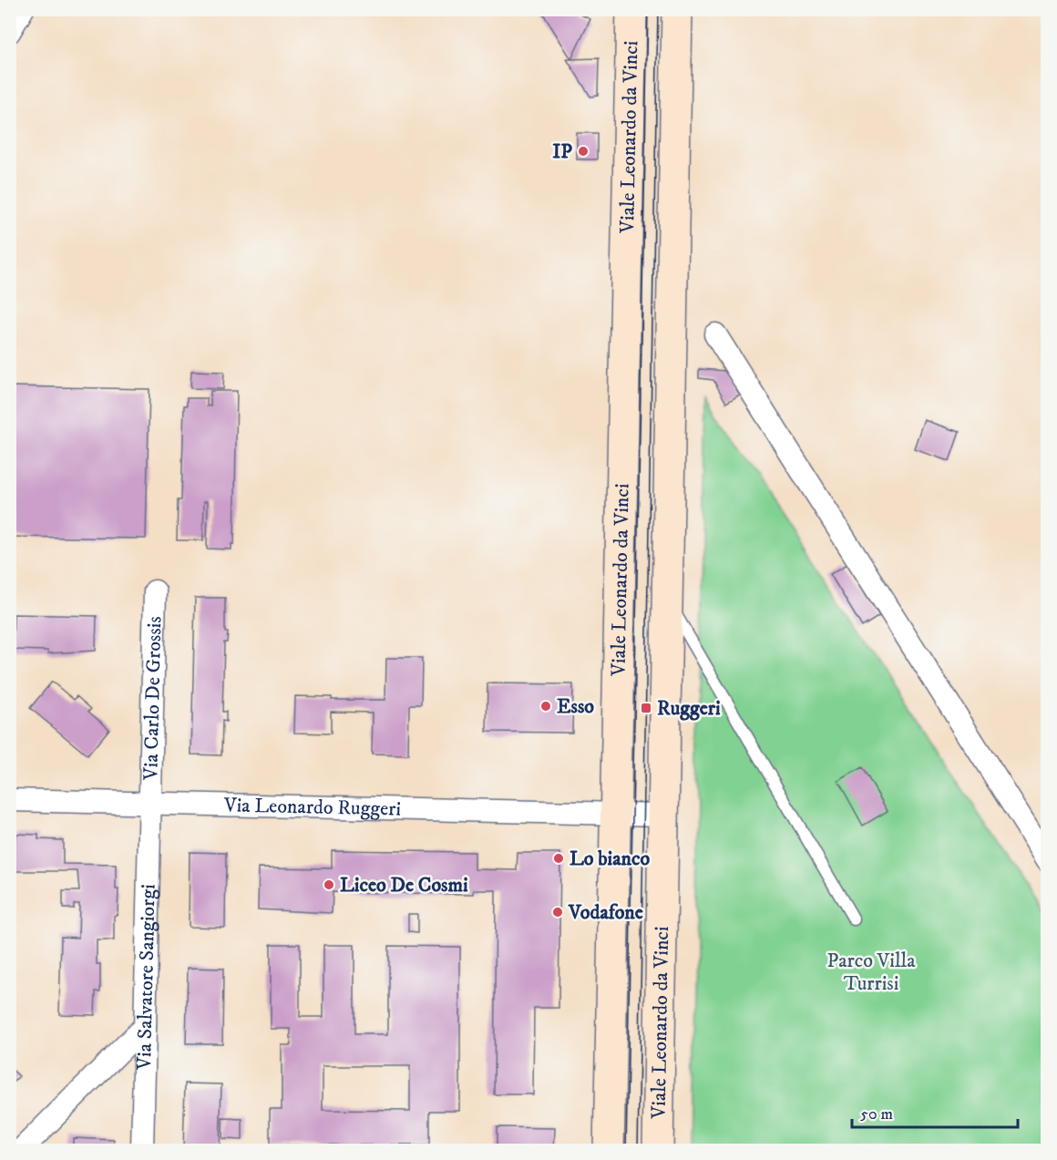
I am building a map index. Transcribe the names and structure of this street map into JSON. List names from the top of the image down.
{
  "streets": {
    "street": [
      "Viale Leonardo da Vinci",
      "Via Carlo De Grossis",
      "Via Leonardo Ruggeri",
      "Via Salvatore Sangiorgi"
    ]
  },
  "crossings": [
    ["Viale Leonardo da Vinci", "Via Leonardo Ruggeri"],
    ["Via Carlo De Grossis", "Via Leonardo Ruggeri"],
    ["Via Carlo De Grossis", "Via Salvatore Sangiorgi"],
    ["Via Leonardo Ruggeri", "Via Salvatore Sangiorgi"]
  ],
  "parks": ["Parco Villa Turrisi"],
  "places": {
    "other": [
      "IP",
      "Esso",
      "Lo bianco",
      "Liceo De Cosmi",
      "Vodafone"
    ],
    "transit": ["Ruggeri"]
  },
  "scale_bar": "50 m"
}
